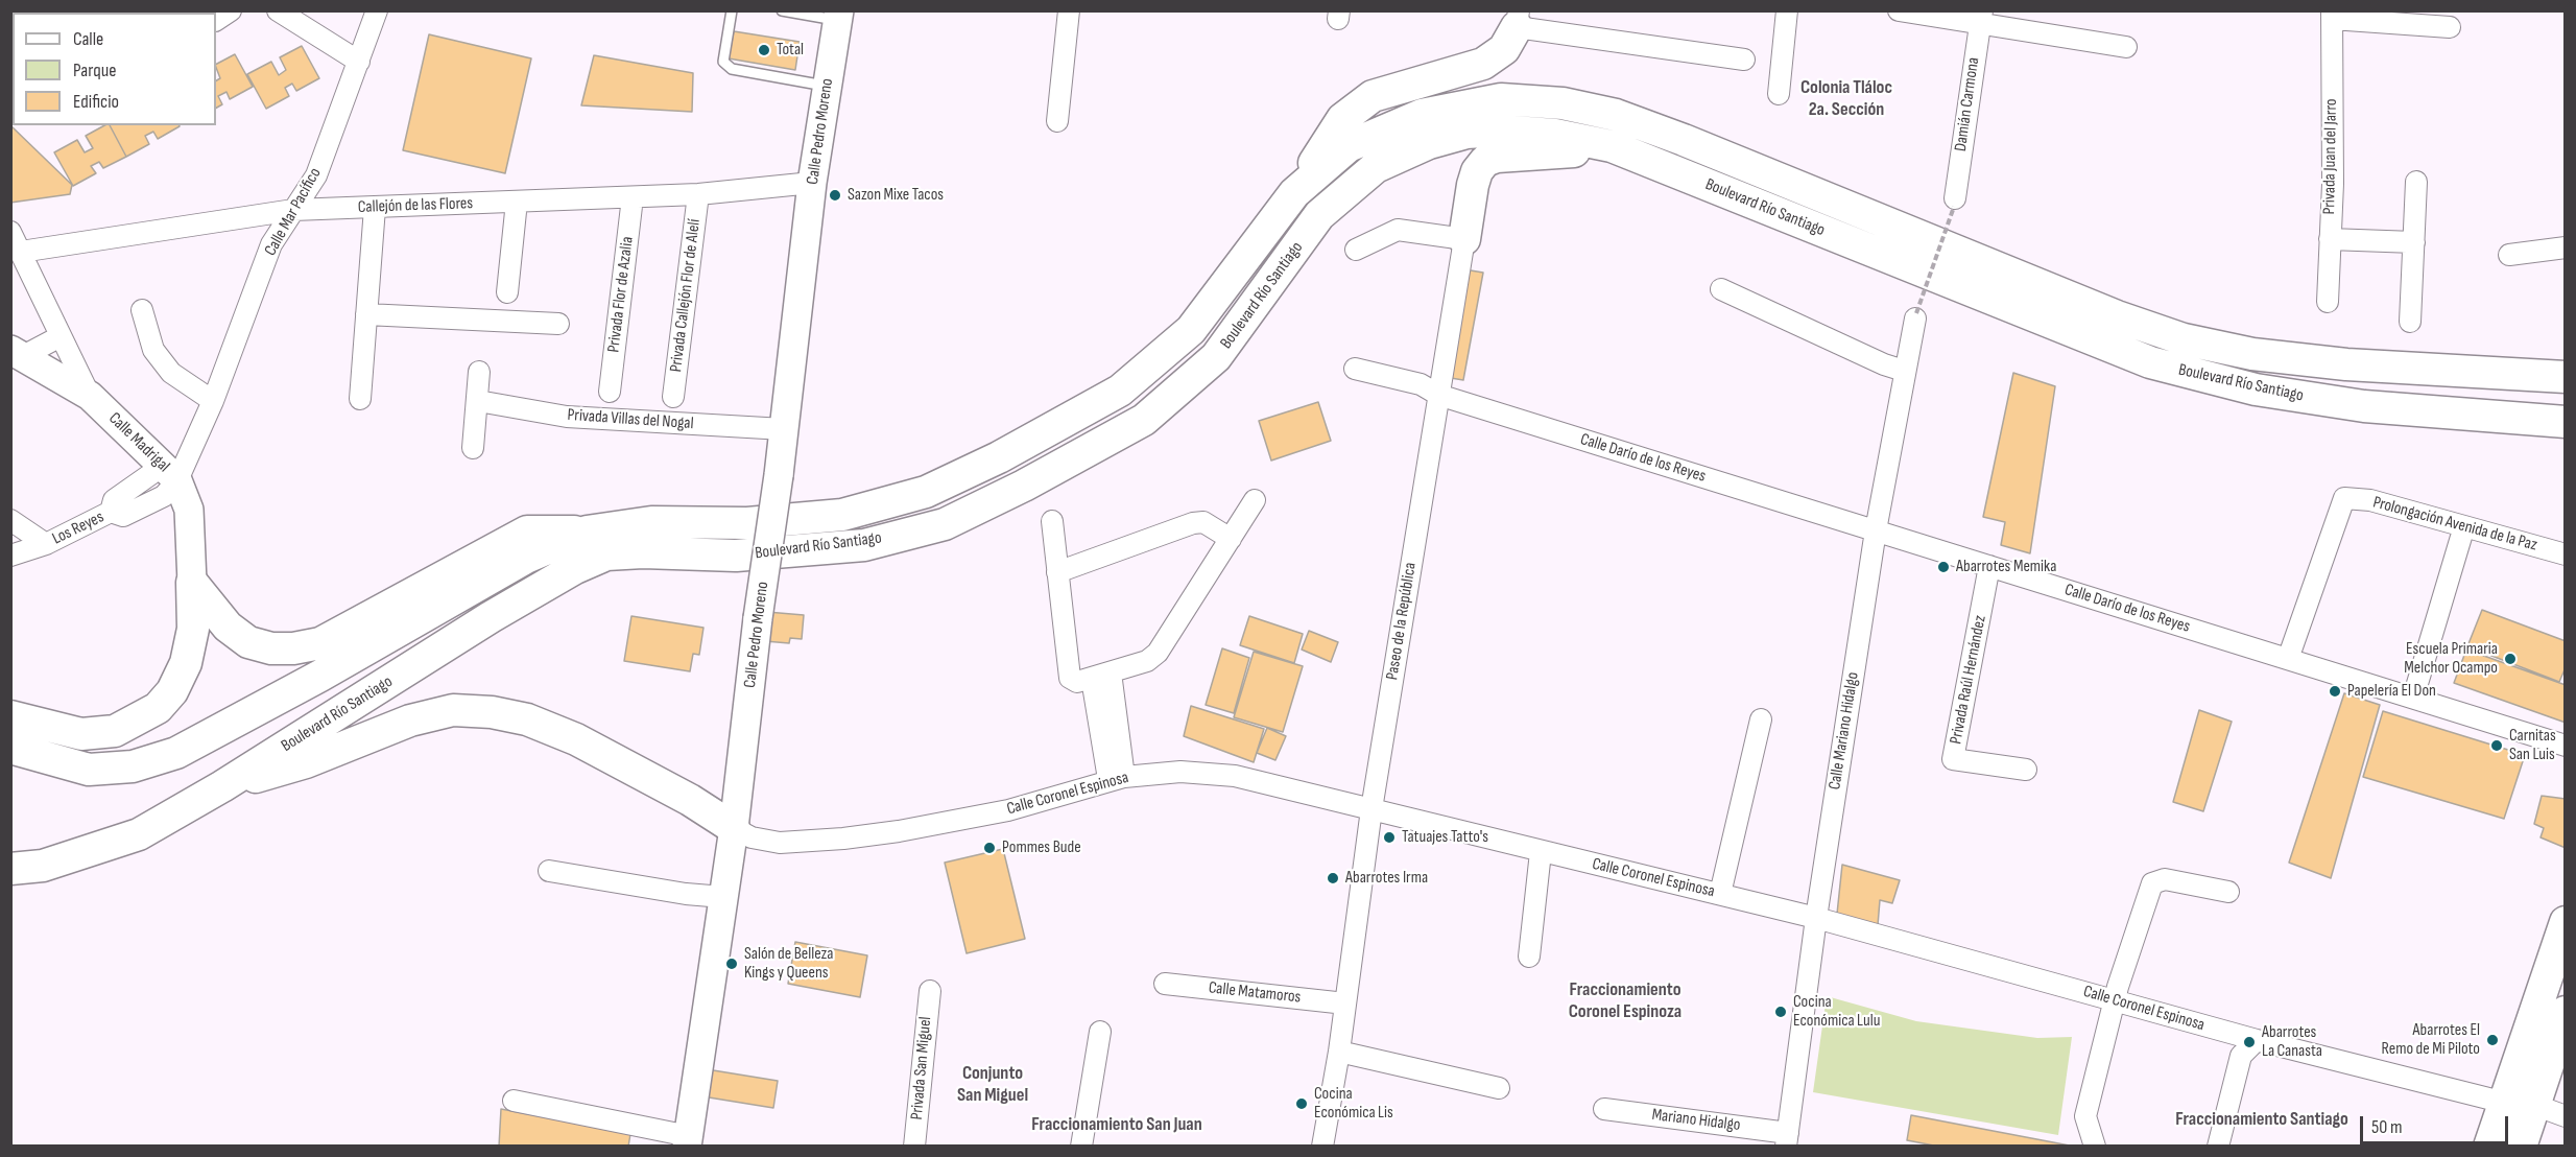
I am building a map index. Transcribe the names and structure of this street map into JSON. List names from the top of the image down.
{
  "streets": {
    "main road": ["Boulevard Río Santiago"],
    "street": [
      "Damián Carmona",
      "Calle Pedro Moreno",
      "Privada Juan del Jarro",
      "Callejón de las Flores",
      "Calle Mar Pacífico",
      "Privada Flor de Azalia",
      "Privada Callejón Flor de Alelí",
      "Privada Villas del Nogal",
      "Calle Madrigal",
      "Calle Darío de los Reyes",
      "Prolongación Avenida de la Paz",
      "Los Reyes",
      "Paseo de la República",
      "Privada Raúl Hernández",
      "Calle Mariano Hidalgo",
      "Calle Coronel Espinosa",
      "Calle Matamoros",
      "Privada San Miguel",
      "Mariano Hidalgo"
    ]
  },
  "crossings": [
    ["Calle Pedro Moreno", "Callejón de las Flores"],
    ["Calle Pedro Moreno", "Privada Villas del Nogal"],
    ["Calle Pedro Moreno", "Calle Coronel Espinosa"],
    ["Callejón de las Flores", "Calle Mar Pacífico"],
    ["Callejón de las Flores", "Privada Flor de Azalia"],
    ["Callejón de las Flores", "Privada Callejón Flor de Alelí"],
    ["Calle Mar Pacífico", "Calle Madrigal"],
    ["Calle Mar Pacífico", "Los Reyes"],
    ["Calle Madrigal", "Los Reyes"],
    ["Calle Darío de los Reyes", "Prolongación Avenida de la Paz"],
    ["Calle Darío de los Reyes", "Paseo de la República"],
    ["Calle Darío de los Reyes", "Privada Raúl Hernández"],
    ["Calle Darío de los Reyes", "Calle Mariano Hidalgo"],
    ["Paseo de la República", "Calle Coronel Espinosa"],
    ["Paseo de la República", "Calle Matamoros"],
    ["Calle Mariano Hidalgo", "Calle Coronel Espinosa"],
    ["Calle Mariano Hidalgo", "Mariano Hidalgo"]
  ],
  "districts": [
    "Colonia Tláloc 2a. Sección",
    "Fraccionamiento Coronel Espinoza",
    "Conjunto San Miguel",
    "Fraccionamiento Santiago",
    "Fraccionamiento San Juan"
  ],
  "places": [
    "Total",
    "Sazon Mixe Tacos",
    "Abarrotes Memika",
    "Escuela Primaria Melchor Ocampo",
    "Papelería El Don",
    "Carnitas San Luis",
    "Tatuajes Tatto's",
    "Pommes Bude",
    "Abarrotes Irma",
    "Salón de Belleza Kings y Queens",
    "Cocina Económica Lulu",
    "Abarrotes El Remo de Mi Piloto",
    "Abarrotes La Canasta",
    "Cocina Económica Lis"
  ],
  "legend": ["Calle", "Parque", "Edificio"],
  "scale_bar": "50 m"
}
